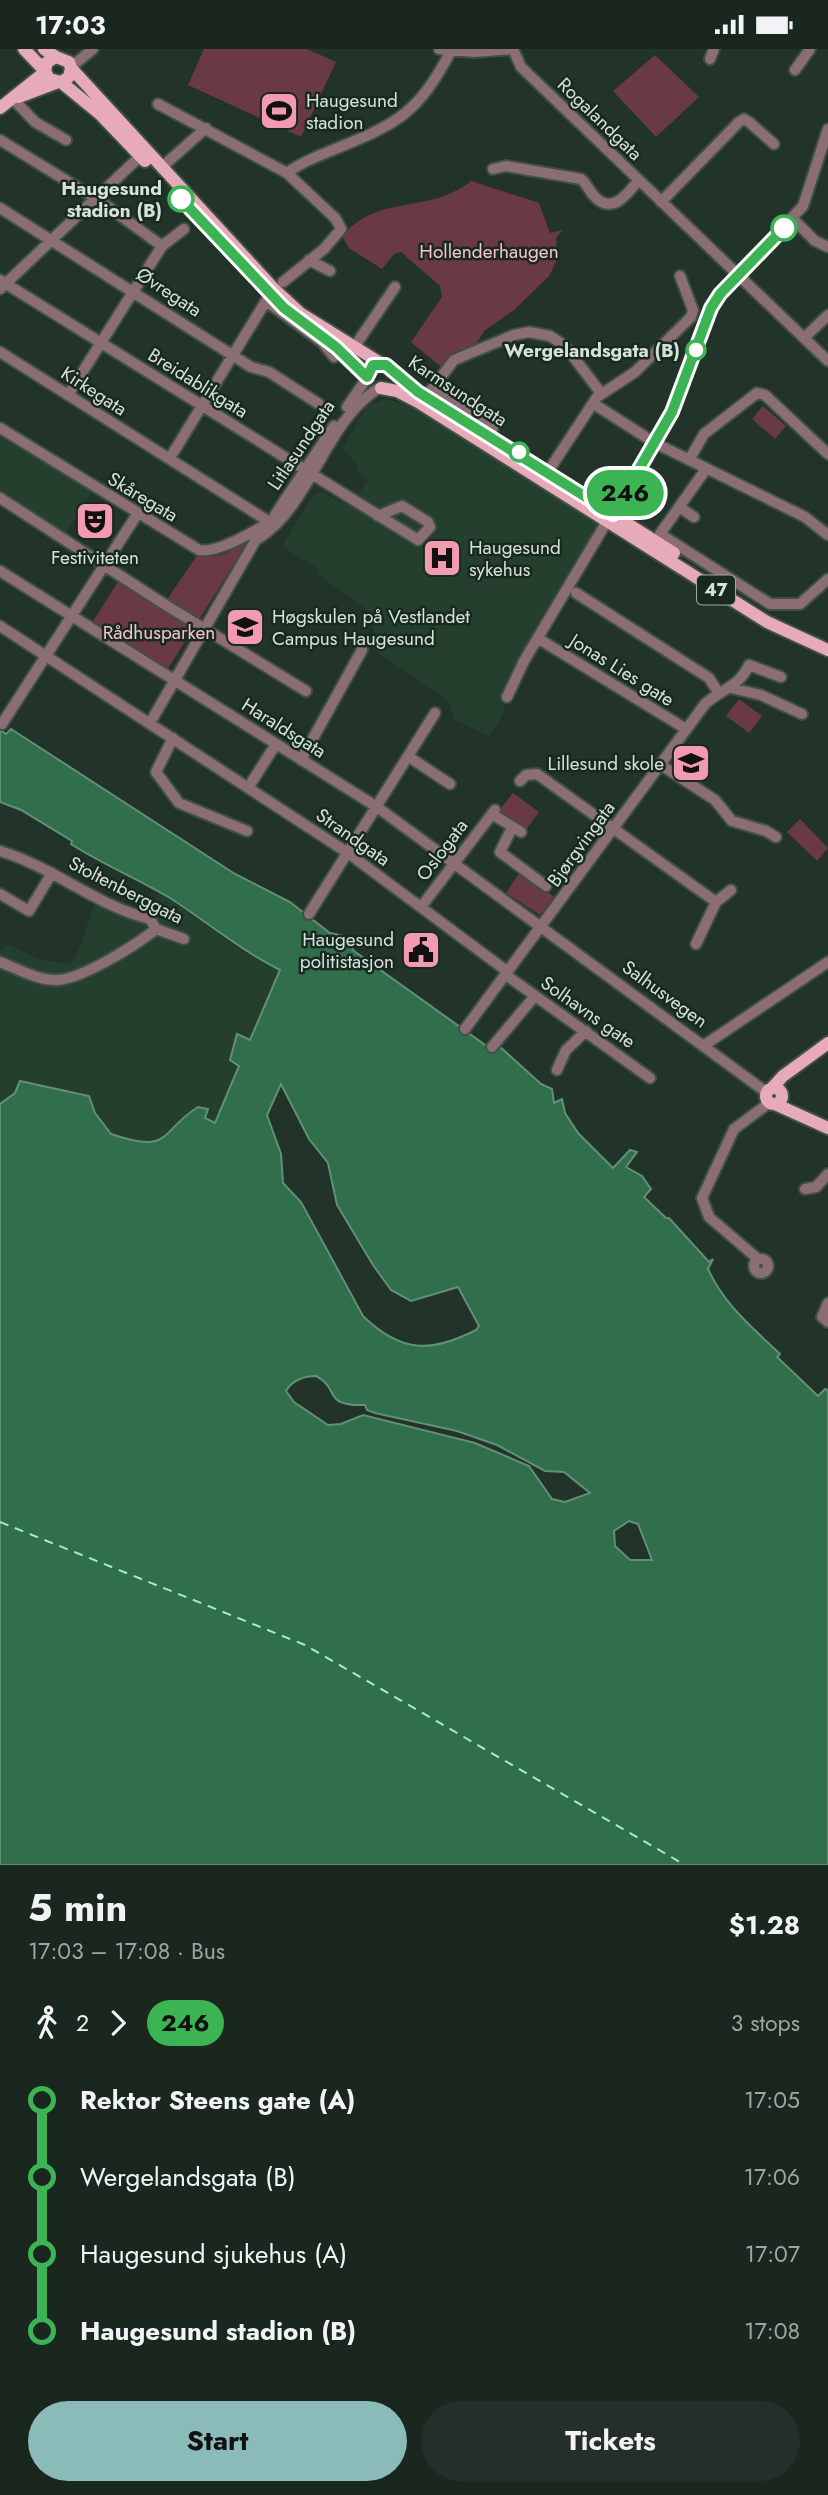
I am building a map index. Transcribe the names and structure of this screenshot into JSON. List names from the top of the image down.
{
  "streets": {
    "main road": ["Karmsundgata", "47", "Salhusvegen"],
    "street": [
      "Rogalandgata",
      "Øvregata",
      "Breidablikgata",
      "Kirkegata",
      "Litlasundgata",
      "Skåregata",
      "Jonas Lies gate",
      "Haraldsgata",
      "Strandgata",
      "Bjørgvingata",
      "Oslogata",
      "Stoltenberggata",
      "Solhavns gate"
    ]
  },
  "crossings": [
    ["Breidablikgata", "Litlasundgata"],
    ["Kirkegata", "Litlasundgata"],
    ["Kirkegata", "Skåregata"],
    ["Karmsundgata", "Litlasundgata"],
    ["Karmsundgata", "47"],
    ["Litlasundgata", "Skåregata"],
    ["Litlasundgata", "47"],
    ["Litlasundgata", "Haraldsgata"],
    ["Litlasundgata", "Strandgata"],
    ["Jonas Lies gate", "Bjørgvingata"],
    ["Haraldsgata", "Bjørgvingata"],
    ["Haraldsgata", "Oslogata"],
    ["Haraldsgata", "Salhusvegen"],
    ["Strandgata", "Bjørgvingata"],
    ["Strandgata", "Oslogata"],
    ["Strandgata", "Solhavns gate"],
    ["Bjørgvingata", "Salhusvegen"],
    ["Bjørgvingata", "Solhavns gate"]
  ],
  "parks": ["Hollenderhaugen", "Rådhusparken"],
  "places": {
    "sports": ["Haugesund stadion"],
    "other": ["Haugesund stadion (B)", "Wergelandsgata (B)"],
    "theatre": ["Festiviteten"],
    "hospital": ["Haugesund sykehus"],
    "school or university": ["Høgskulen på Vestlandet Campus Haugesund", "Lillesund skole"],
    "public building": ["Haugesund politistasjon"]
  },
  "lines": ["bus line 246"],
  "page": {
    "status": "17:03",
    "on_map": "246",
    "heading": ["5 min", "17:03 – 17:08 · Bus", "$1.28"],
    "legs": ["2", "246", "3 stops"],
    "list": [
      {
        "name": "Rektor Steens gate (A)",
        "value": "17:05"
      },
      {
        "name": "Wergelandsgata (B)",
        "value": "17:06"
      },
      {
        "name": "Haugesund sjukehus (A)",
        "value": "17:07"
      },
      {
        "name": "Haugesund stadion (B)",
        "value": "17:08"
      }
    ],
    "buttons": ["Start", "Tickets"]
  }
}
